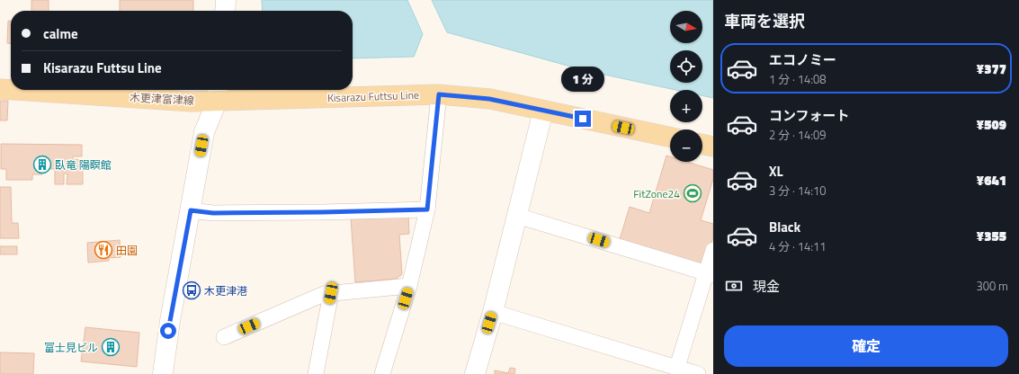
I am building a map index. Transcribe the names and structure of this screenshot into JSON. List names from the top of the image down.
{
  "streets": {
    "main road": ["Kisarazu Futtsu Line", "木更津富津線"]
  },
  "crossings": [
    ["Kisarazu Futtsu Line", "木更津富津線"]
  ],
  "places": {
    "building": ["臥竜 陽瞑館", "富士見ビル"],
    "sports": ["FitZone24"],
    "restaurant": ["田園"],
    "bus stop": ["木更津港"]
  },
  "north": "right",
  "page": {
    "heading": "車両を選択",
    "map_buttons": ["+", "−"],
    "banner": ["calme", "Kisarazu Futtsu Line"],
    "list": [
      {
        "name": "エコノミー",
        "note": "1 分 · 14:08",
        "value": "¥377"
      },
      {
        "name": "コンフォート",
        "note": "2 分 · 14:09",
        "value": "¥509"
      },
      {
        "name": "XL",
        "note": "3 分 · 14:10",
        "value": "¥641"
      },
      {
        "name": "Black",
        "note": "4 分 · 14:11",
        "value": "¥355"
      }
    ],
    "bubble": "1 分",
    "pay": ["現金", "300 m"],
    "buttons": "確定"
  }
}
